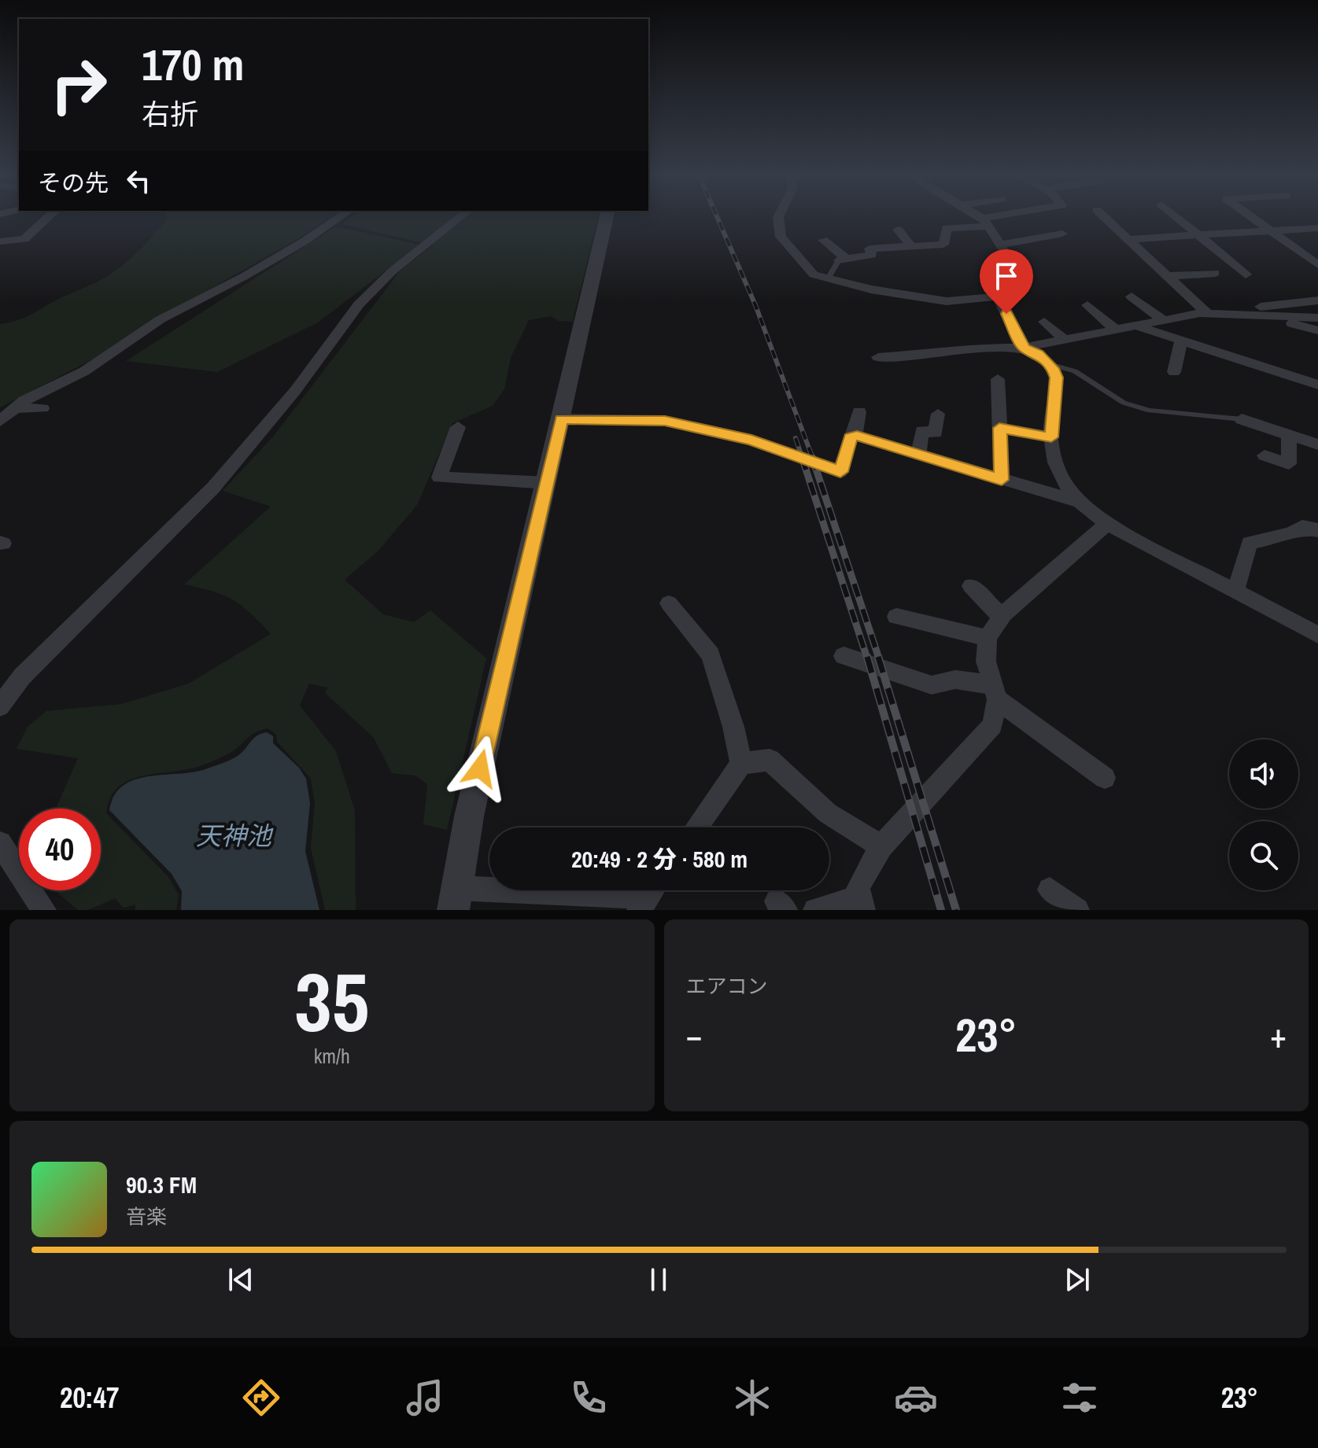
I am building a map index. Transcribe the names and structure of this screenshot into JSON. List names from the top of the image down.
{
  "water": ["天神池"],
  "page": {
    "turn": ["170 m", "右折"],
    "then": "その先",
    "limit": "40",
    "trip": "20:49 · 2 分 · 580 m",
    "tile": [
      ["35", "km/h"],
      "エアコン"
    ],
    "heat": ["−", "23°", "+"],
    "song": ["90.3 FM", "音楽"],
    "tabs": ["20:47", "23°"]
  }
}
